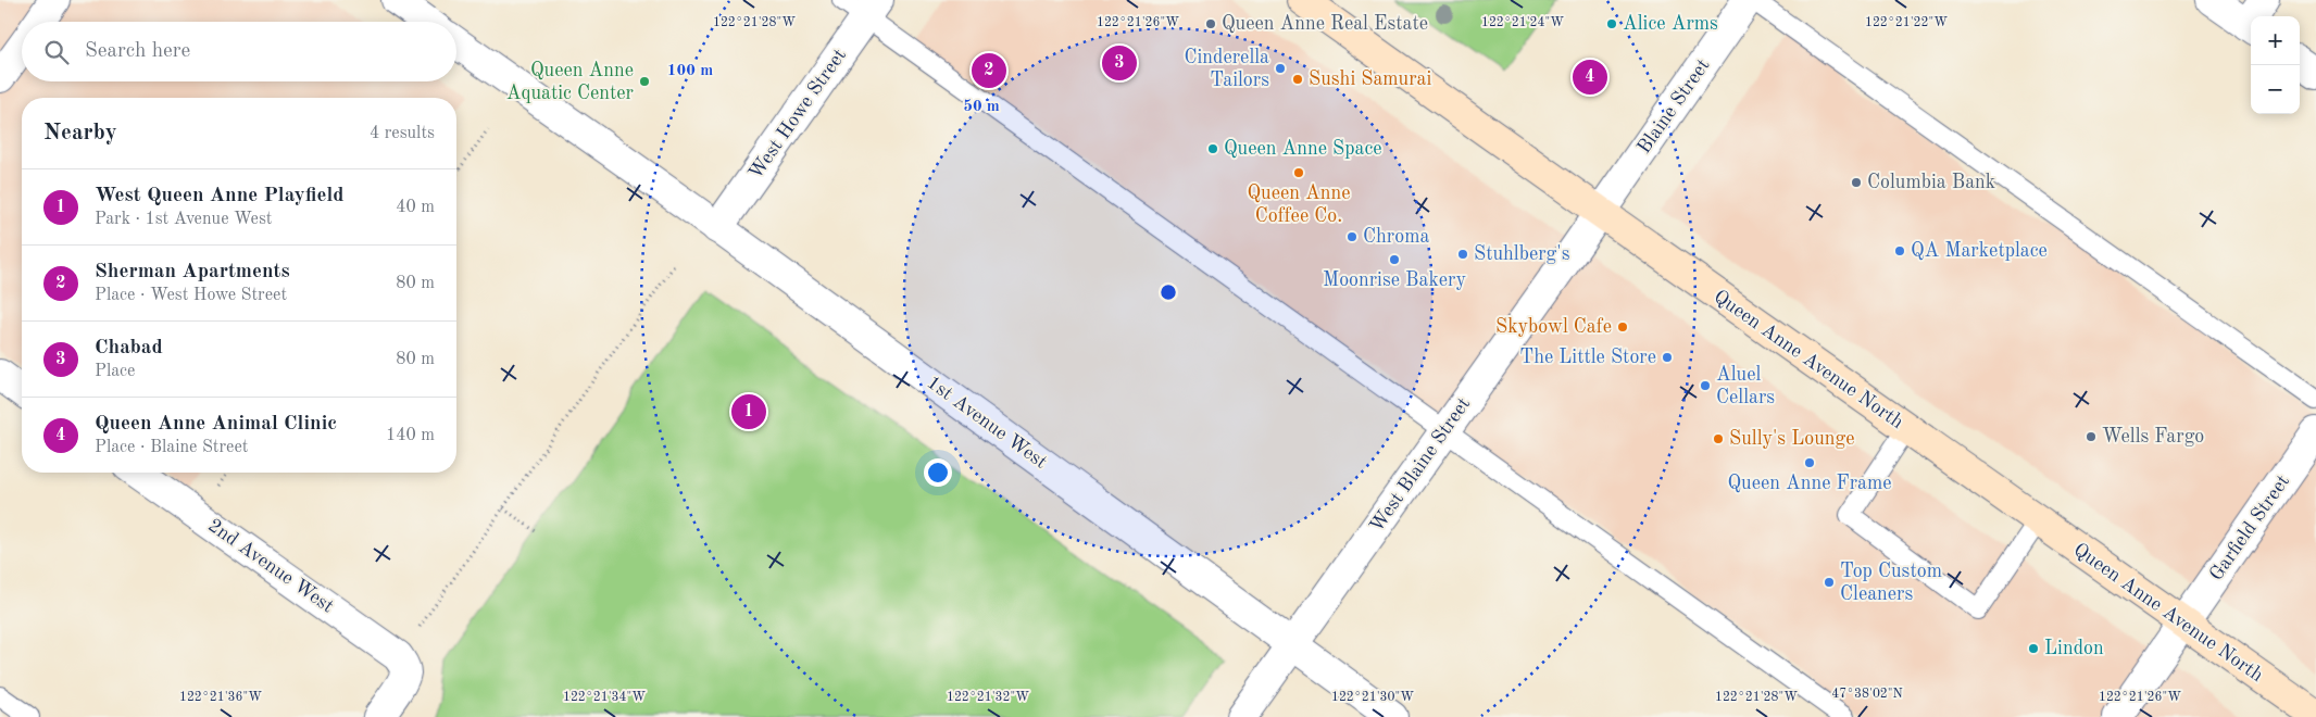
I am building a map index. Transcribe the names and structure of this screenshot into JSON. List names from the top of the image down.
{
  "streets": {
    "main road": ["Queen Anne Avenue North"],
    "street": [
      "Blaine Street",
      "West Howe Street",
      "1st Avenue West",
      "West Blaine Street",
      "Garfield Street",
      "2nd Avenue West"
    ]
  },
  "crossings": [
    ["Blaine Street", "Queen Anne Avenue North"],
    ["Blaine Street", "West Blaine Street"],
    ["West Howe Street", "1st Avenue West"],
    ["Queen Anne Avenue North", "West Blaine Street"],
    ["Queen Anne Avenue North", "Garfield Street"],
    ["1st Avenue West", "West Blaine Street"]
  ],
  "places": [
    "Queen Anne Real Estate",
    "Alice Arms",
    "Cinderella Tailors",
    "Sushi Samurai",
    "Queen Anne Aquatic Center",
    "Queen Anne Space",
    "Queen Anne Coffee Co.",
    "Columbia Bank",
    "Chroma",
    "QA Marketplace",
    "Stuhlberg's",
    "Moonrise Bakery",
    "Skybowl Cafe",
    "The Little Store",
    "Aluel Cellars",
    "Wells Fargo",
    "Sully's Lounge",
    "Queen Anne Frame",
    "Top Custom Cleaners",
    "Lindon"
  ],
  "page": {
    "map_buttons": ["+", "−"],
    "search": "Search here",
    "pins": [
      "3",
      "2",
      "4",
      "1"
    ],
    "heading": ["Nearby", "4 results"],
    "list": [
      {
        "mark": "1",
        "name": "West Queen Anne Playfield",
        "note": "Park · 1st Avenue West",
        "value": "40 m"
      },
      {
        "mark": "2",
        "name": "Sherman Apartments",
        "note": "Place · West Howe Street",
        "value": "80 m"
      },
      {
        "mark": "3",
        "name": "Chabad",
        "note": "Place",
        "value": "80 m"
      },
      {
        "mark": "4",
        "name": "Queen Anne Animal Clinic",
        "note": "Place · Blaine Street",
        "value": "140 m"
      }
    ]
  },
  "coordinates": [
    "122°21'26\"W",
    "122°21'24\"W",
    "122°21'22\"W",
    "122°21'28\"W",
    "47°38'02\"N",
    "122°21'36\"W",
    "122°21'34\"W",
    "122°21'32\"W",
    "122°21'30\"W"
  ],
  "rings": ["100 m", "50 m"]
}
